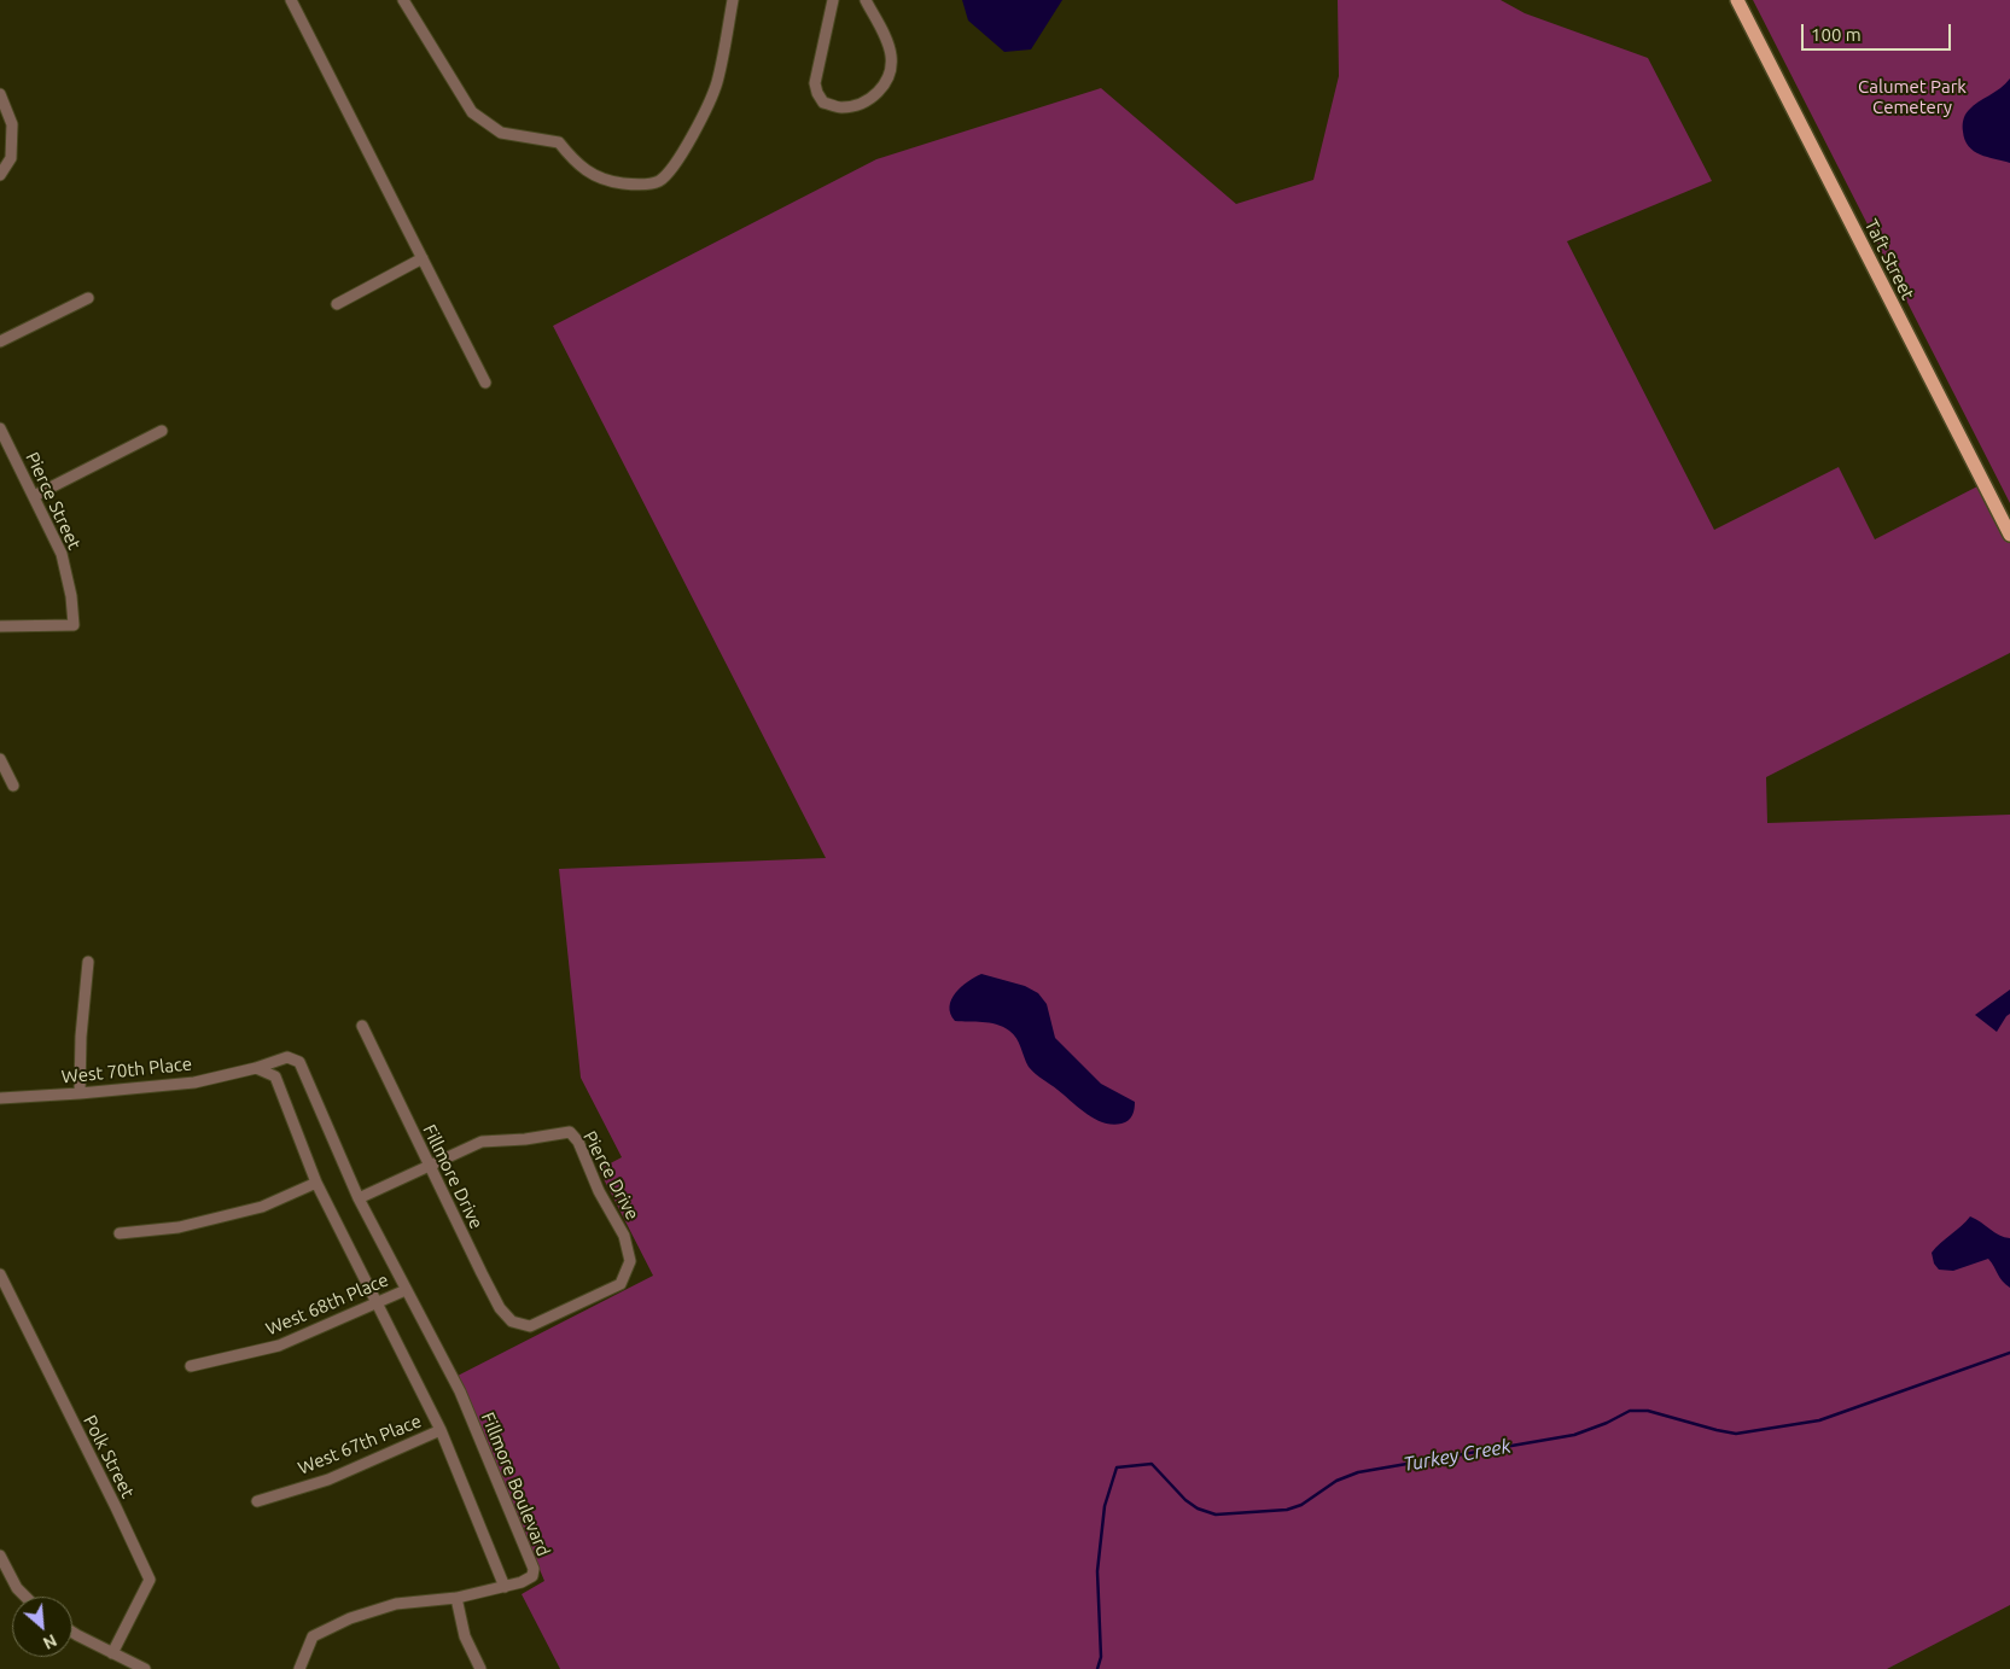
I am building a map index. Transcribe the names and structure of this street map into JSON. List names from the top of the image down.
{
  "streets": {
    "main road": ["Taft Street"],
    "street": [
      "Pierce Street",
      "West 70th Place",
      "Pierce Drive",
      "Fillmore Drive",
      "West 68th Place",
      "West 67th Place",
      "Polk Street",
      "Fillmore Boulevard"
    ]
  },
  "crossings": [
    ["West 70th Place", "Fillmore Boulevard"],
    ["Pierce Drive", "Fillmore Drive"],
    ["Pierce Drive", "Fillmore Boulevard"],
    ["West 68th Place", "Fillmore Boulevard"]
  ],
  "water": ["Turkey Creek"],
  "parks": ["Calumet Park Cemetery"],
  "scale_bar": "100 m",
  "north": "bottom right"
}
